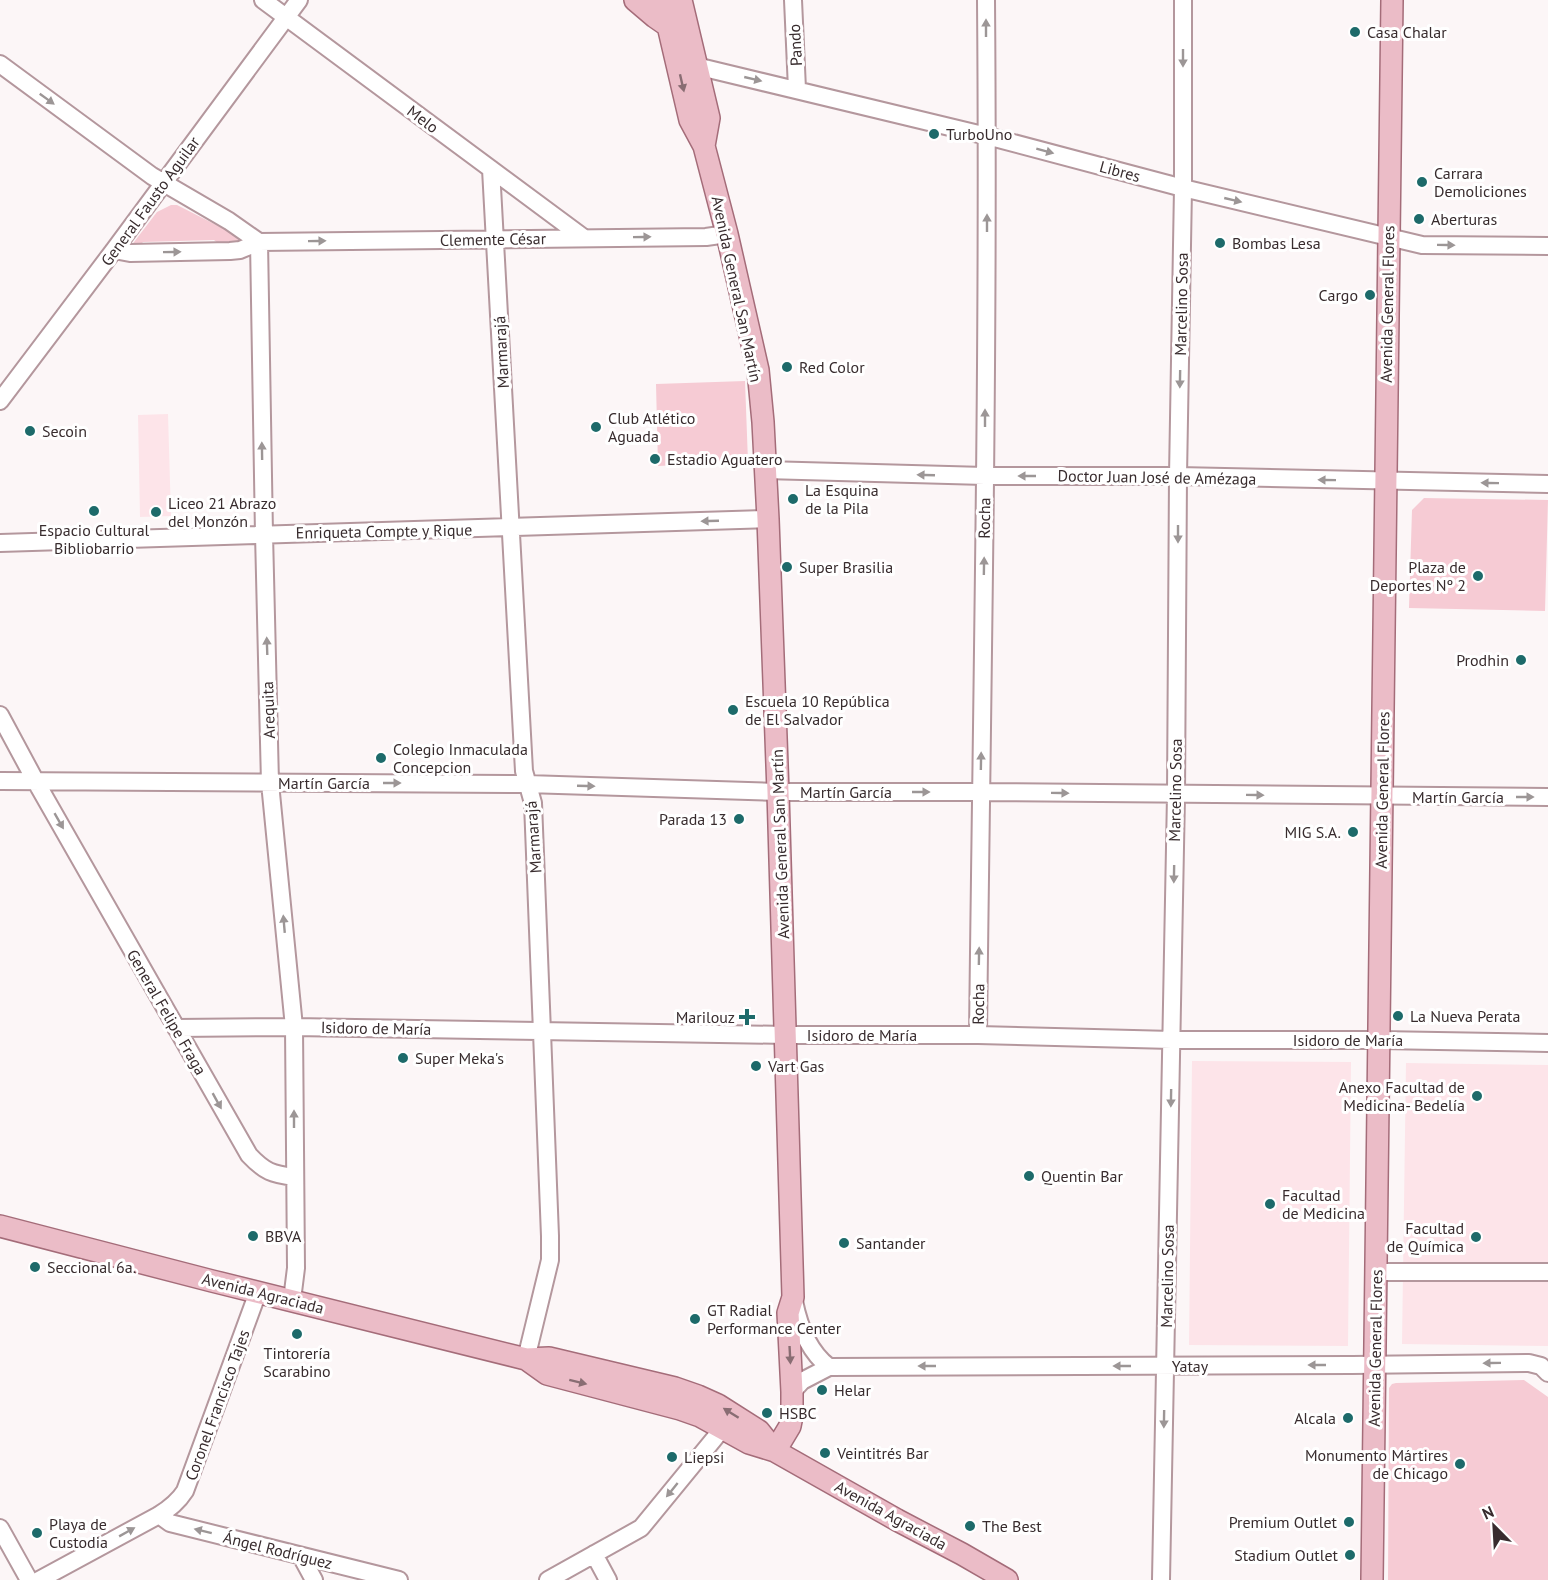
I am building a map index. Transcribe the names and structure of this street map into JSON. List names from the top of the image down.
{
  "streets": {
    "main road": ["Avenida General San Martín", "Avenida General Flores", "Avenida Agraciada"],
    "street": [
      "Pando",
      "Melo",
      "Libres",
      "General Fausto Aguilar",
      "Clemente César",
      "Marcelino Sosa",
      "Marmarajá",
      "Doctor Juan José de Amézaga",
      "Rocha",
      "Enriqueta Compte y Rique",
      "Arequita",
      "Martín García",
      "General Felipe Fraga",
      "Isidoro de María",
      "Yatay",
      "Coronel Francisco Tajes",
      "Ángel Rodríguez"
    ]
  },
  "crossings": [
    ["Pando", "Libres"],
    ["Melo", "General Fausto Aguilar"],
    ["Melo", "Clemente César"],
    ["Melo", "Marmarajá"],
    ["Libres", "Avenida General San Martín"],
    ["Libres", "Marcelino Sosa"],
    ["Libres", "Avenida General Flores"],
    ["Libres", "Rocha"],
    ["General Fausto Aguilar", "Clemente César"],
    ["Clemente César", "Avenida General San Martín"],
    ["Clemente César", "Marmarajá"],
    ["Clemente César", "Arequita"],
    ["Avenida General San Martín", "Doctor Juan José de Amézaga"],
    ["Avenida General San Martín", "Enriqueta Compte y Rique"],
    ["Avenida General San Martín", "Martín García"],
    ["Avenida General San Martín", "Isidoro de María"],
    ["Avenida General San Martín", "Avenida Agraciada"],
    ["Avenida General San Martín", "Yatay"],
    ["Marcelino Sosa", "Doctor Juan José de Amézaga"],
    ["Marcelino Sosa", "Martín García"],
    ["Marcelino Sosa", "Isidoro de María"],
    ["Marcelino Sosa", "Yatay"],
    ["Avenida General Flores", "Doctor Juan José de Amézaga"],
    ["Avenida General Flores", "Martín García"],
    ["Avenida General Flores", "Isidoro de María"],
    ["Avenida General Flores", "Yatay"],
    ["Marmarajá", "Enriqueta Compte y Rique"],
    ["Marmarajá", "Martín García"],
    ["Marmarajá", "Isidoro de María"],
    ["Marmarajá", "Avenida Agraciada"],
    ["Doctor Juan José de Amézaga", "Rocha"],
    ["Rocha", "Martín García"],
    ["Rocha", "Isidoro de María"],
    ["Enriqueta Compte y Rique", "Arequita"],
    ["Arequita", "Martín García"],
    ["Arequita", "General Felipe Fraga"],
    ["Arequita", "Isidoro de María"],
    ["Martín García", "General Felipe Fraga"],
    ["General Felipe Fraga", "Isidoro de María"],
    ["Avenida Agraciada", "Coronel Francisco Tajes"],
    ["Coronel Francisco Tajes", "Ángel Rodríguez"]
  ],
  "one_way": [
    "Libres",
    "Clemente César",
    "Marcelino Sosa",
    "Doctor Juan José de Amézaga",
    "Rocha",
    "Arequita",
    "Martín García",
    "General Felipe Fraga",
    "Yatay",
    "Coronel Francisco Tajes",
    "Ángel Rodríguez"
  ],
  "places": {
    "other": [
      "Casa Chalar",
      "TurboUno",
      "Carrara Demoliciones",
      "Aberturas",
      "Bombas Lesa",
      "Cargo",
      "Red Color",
      "Club Atlético Aguada",
      "Secoin",
      "Estadio Aguatero",
      "La Esquina de la Pila",
      "Espacio Cultural Bibliobarrio",
      "Liceo 21 Abrazo del Monzón",
      "Super Brasilia",
      "Plaza de Deportes Nº 2",
      "Prodhin",
      "Escuela 10 República de El Salvador",
      "Colegio Inmaculada Concepcion",
      "Parada 13",
      "MIG S.A.",
      "La Nueva Perata",
      "Super Meka's",
      "Vart Gas",
      "Anexo Facultad de Medicina- Bedelía",
      "Quentin Bar",
      "Facultad de Medicina",
      "BBVA",
      "Facultad de Química",
      "Santander",
      "Seccional 6a.",
      "GT Radial Performance Center",
      "Tintorería Scarabino",
      "Helar",
      "HSBC",
      "Alcala",
      "Veintitrés Bar",
      "Liepsi",
      "Monumento Mártires de Chicago",
      "Premium Outlet",
      "The Best",
      "Playa de Custodia",
      "Stadium Outlet"
    ],
    "health": ["Marilouz"]
  },
  "north": "top left"
}
